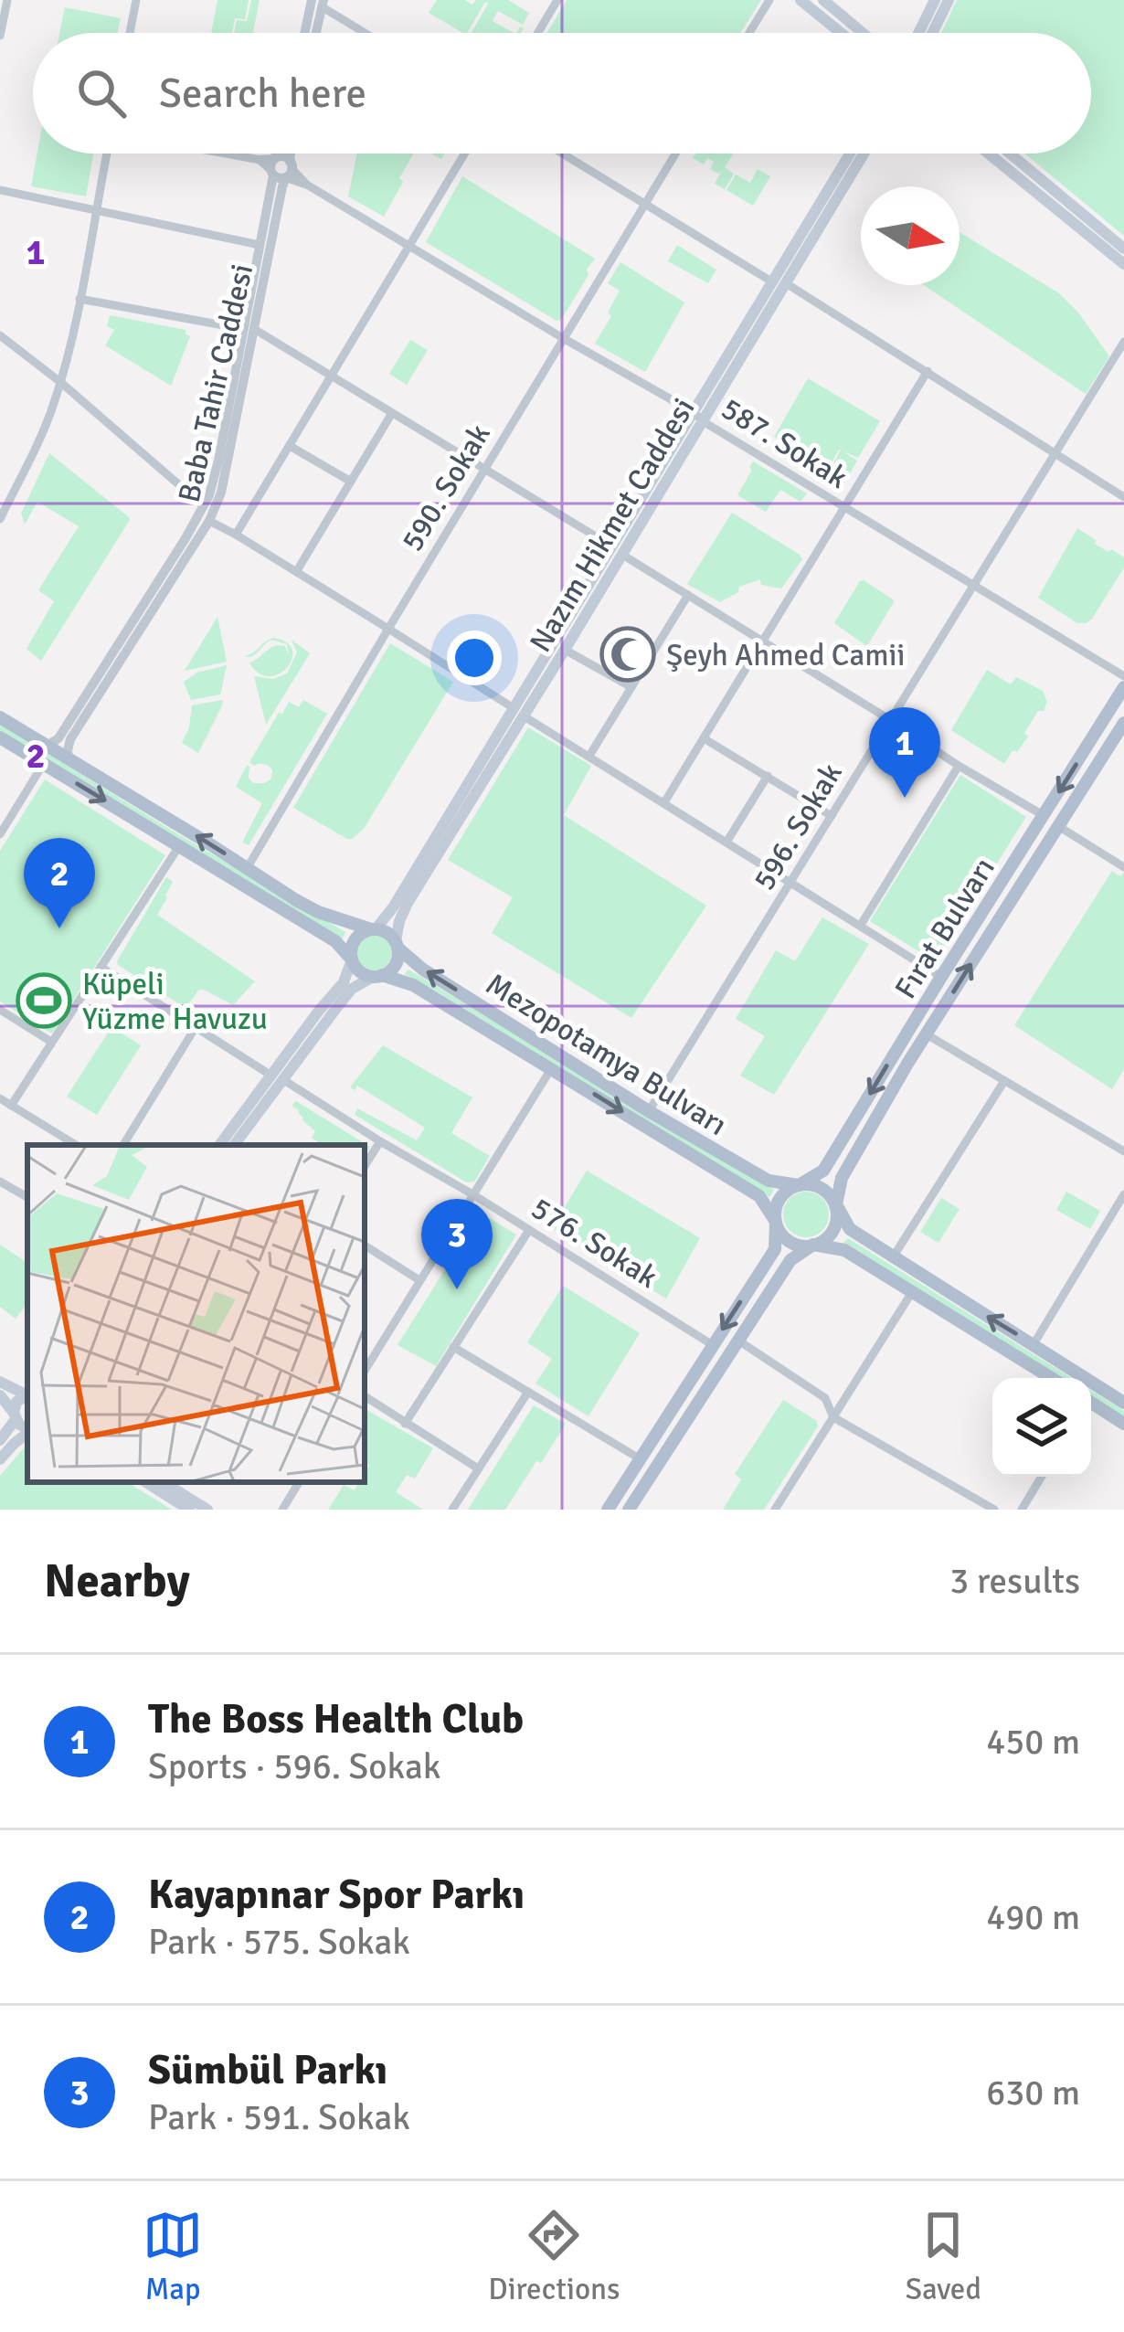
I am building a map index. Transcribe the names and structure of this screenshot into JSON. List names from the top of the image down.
{
  "streets": {
    "main road": ["Nazım Hikmet Caddesi", "Fırat Bulvarı", "Mezopotamya Bulvarı"],
    "street": [
      "Baba Tahir Caddesi",
      "587. Sokak",
      "590. Sokak",
      "596. Sokak",
      "576. Sokak"
    ]
  },
  "crossings": [
    ["587. Sokak", "590. Sokak"],
    ["587. Sokak", "Nazım Hikmet Caddesi"],
    ["587. Sokak", "596. Sokak"],
    ["Nazım Hikmet Caddesi", "Mezopotamya Bulvarı"],
    ["596. Sokak", "Mezopotamya Bulvarı"],
    ["Fırat Bulvarı", "Mezopotamya Bulvarı"]
  ],
  "places": {
    "mosque": ["Şeyh Ahmed Camii"],
    "sports": ["Küpeli Yüzme Havuzu"]
  },
  "north": "right",
  "page": {
    "search": "Search here",
    "pins": ["1", "2", "3"],
    "heading": ["Nearby", "3 results"],
    "list": [
      {
        "mark": "1",
        "name": "The Boss Health Club",
        "note": "Sports · 596. Sokak",
        "value": "450 m"
      },
      {
        "mark": "2",
        "name": "Kayapınar Spor Parkı",
        "note": "Park · 575. Sokak",
        "value": "490 m"
      },
      {
        "mark": "3",
        "name": "Sümbül Parkı",
        "note": "Park · 591. Sokak",
        "value": "630 m"
      }
    ],
    "nav": ["Map", "Directions", "Saved"]
  },
  "grid": {
    "rows": ["1", "2"]
  }
}
